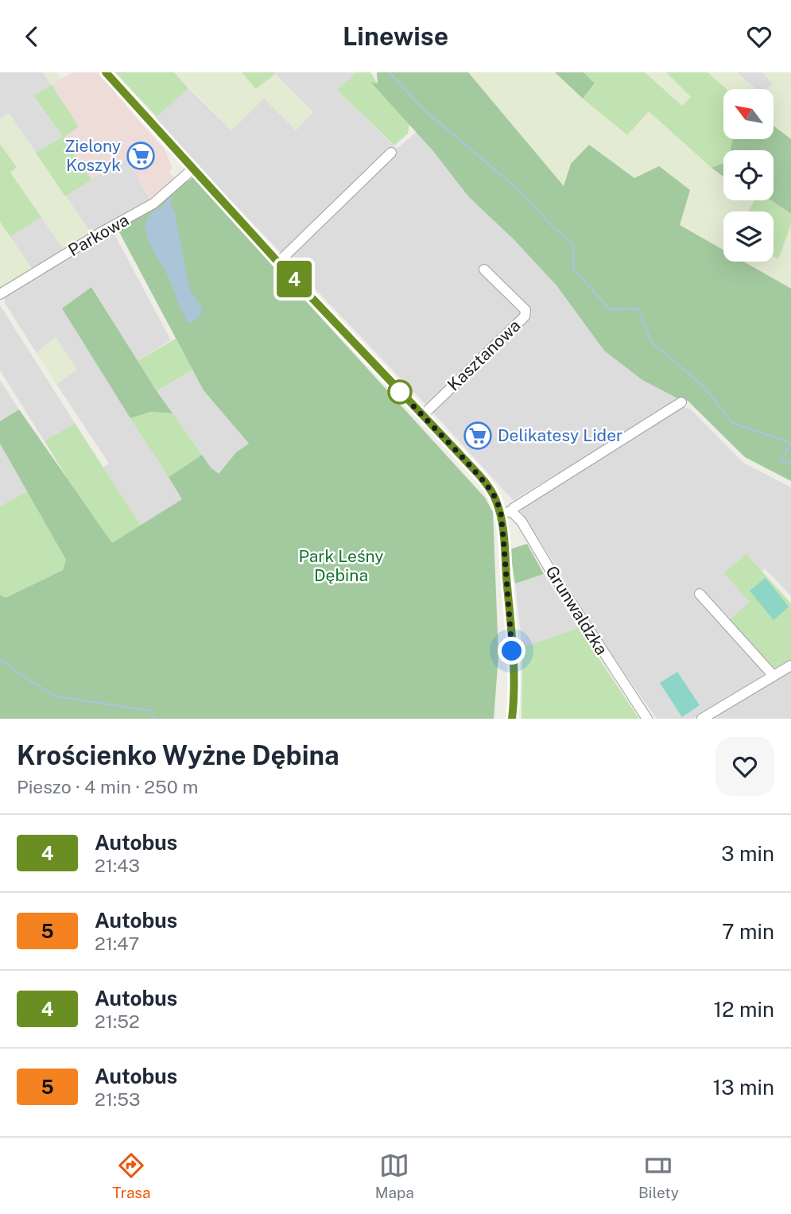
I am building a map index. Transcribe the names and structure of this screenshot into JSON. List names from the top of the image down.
{
  "streets": {
    "street": ["Parkowa", "Kasztanowa", "Grunwaldzka"]
  },
  "parks": ["Park Leśny Dębina"],
  "places": {
    "supermarket": ["Zielony Koszyk", "Delikatesy Lider"]
  },
  "lines": ["bus line 4"],
  "north": "top left",
  "page": {
    "header": "Linewise",
    "on_map": "4",
    "heading": ["Krościenko Wyżne Dębina", "Pieszo · 4 min · 250 m"],
    "list": [
      {
        "mark": "4",
        "name": "Autobus",
        "note": "21:43",
        "value": "3 min"
      },
      {
        "mark": "5",
        "name": "Autobus",
        "note": "21:47",
        "value": "7 min"
      },
      {
        "mark": "4",
        "name": "Autobus",
        "note": "21:52",
        "value": "12 min"
      },
      {
        "mark": "5",
        "name": "Autobus",
        "note": "21:53",
        "value": "13 min"
      }
    ],
    "tabs": ["Trasa", "Mapa", "Bilety"]
  }
}
